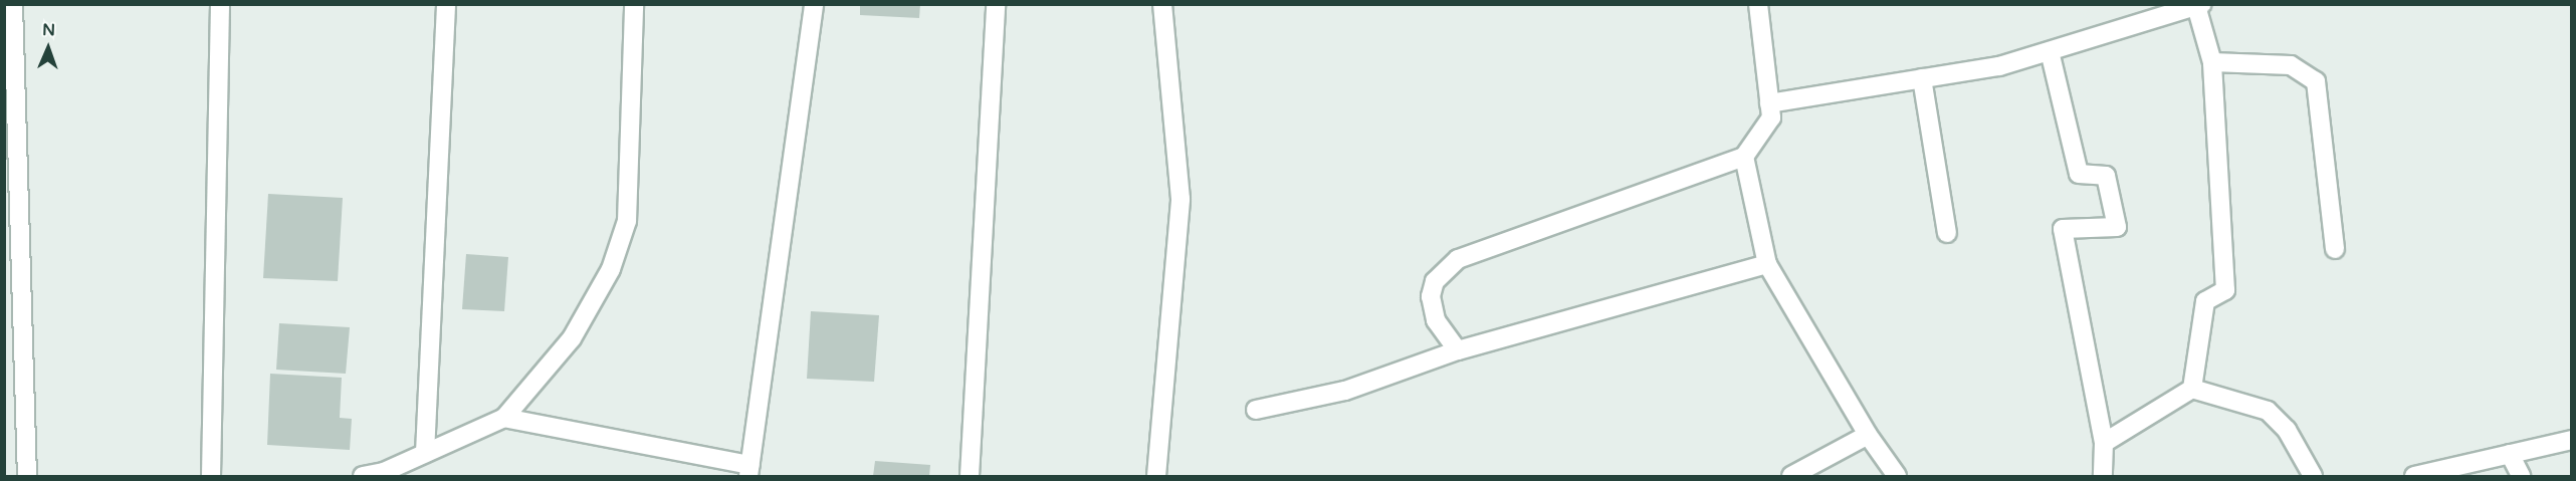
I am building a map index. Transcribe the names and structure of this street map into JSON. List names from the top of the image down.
{
  "north": "top"
}
